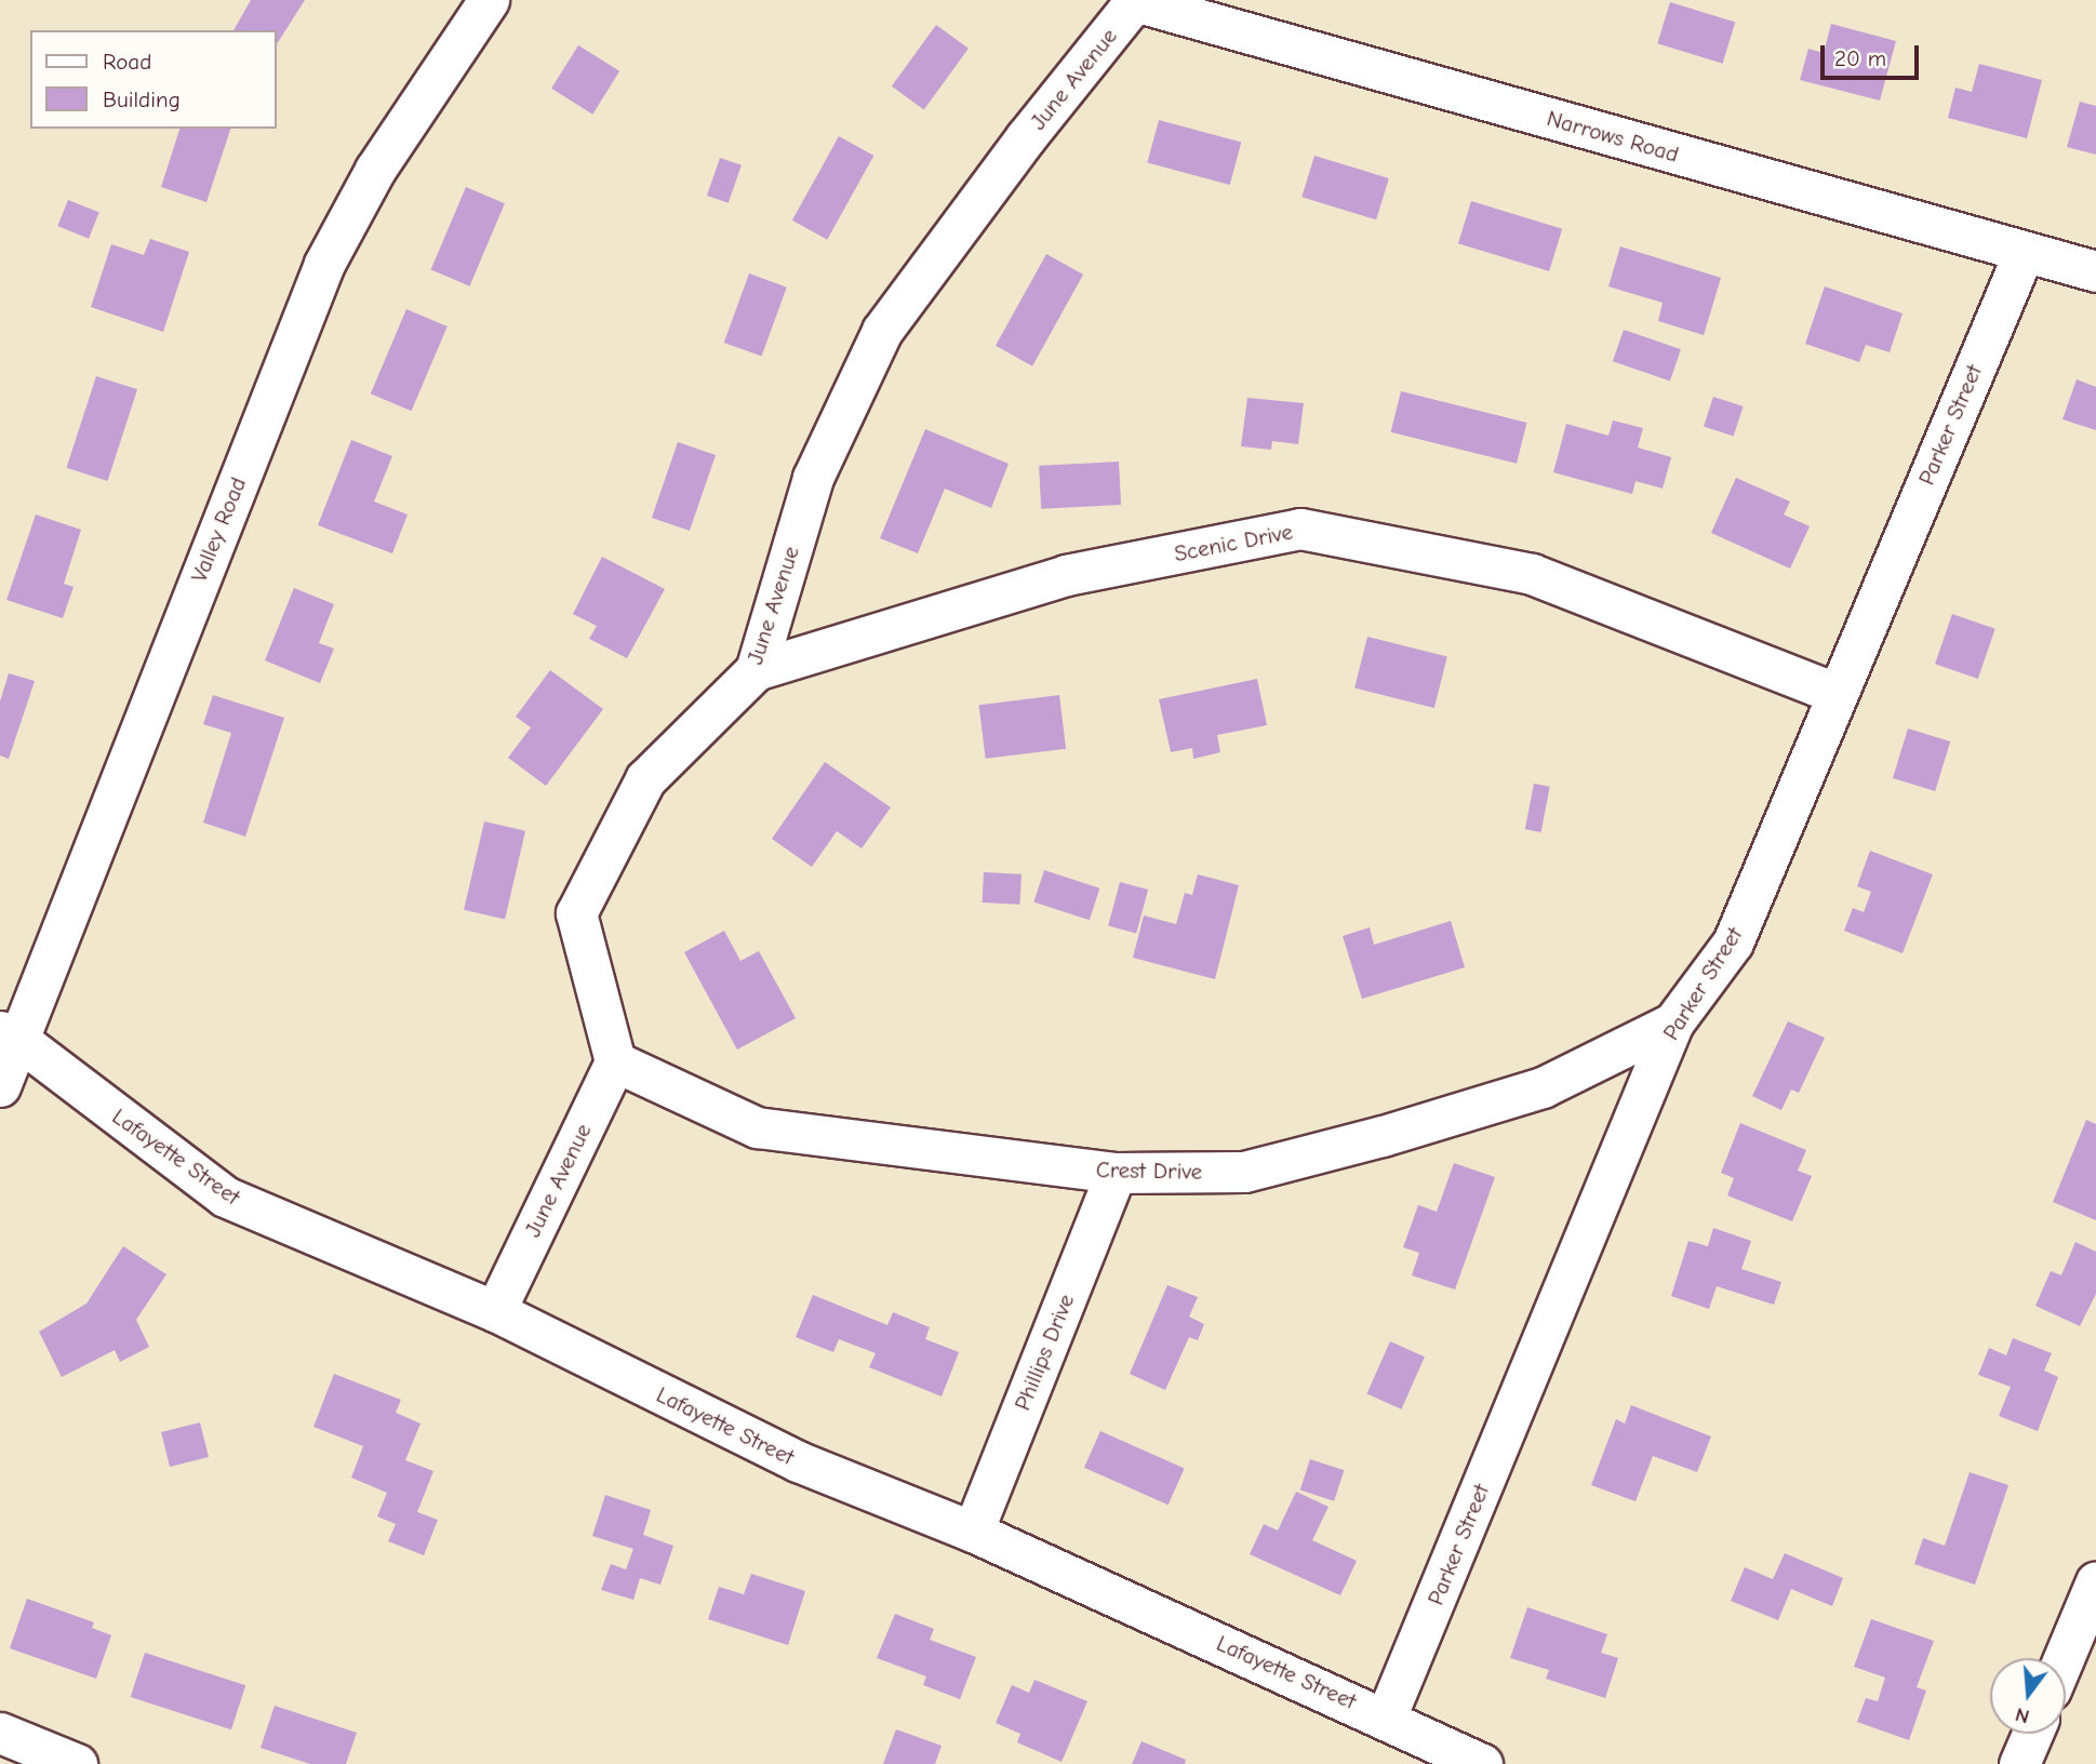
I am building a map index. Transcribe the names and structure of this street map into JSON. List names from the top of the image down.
{
  "streets": {
    "street": [
      "June Avenue",
      "Narrows Road",
      "Parker Street",
      "Valley Road",
      "Scenic Drive",
      "Lafayette Street",
      "Crest Drive",
      "Phillips Drive"
    ]
  },
  "crossings": [
    ["June Avenue", "Narrows Road"],
    ["June Avenue", "Scenic Drive"],
    ["June Avenue", "Lafayette Street"],
    ["June Avenue", "Crest Drive"],
    ["Narrows Road", "Parker Street"],
    ["Parker Street", "Scenic Drive"],
    ["Parker Street", "Lafayette Street"],
    ["Parker Street", "Crest Drive"],
    ["Valley Road", "Lafayette Street"],
    ["Lafayette Street", "Phillips Drive"],
    ["Crest Drive", "Phillips Drive"]
  ],
  "legend": ["Road", "Building"],
  "scale_bar": "20 m",
  "north": "bottom"
}
